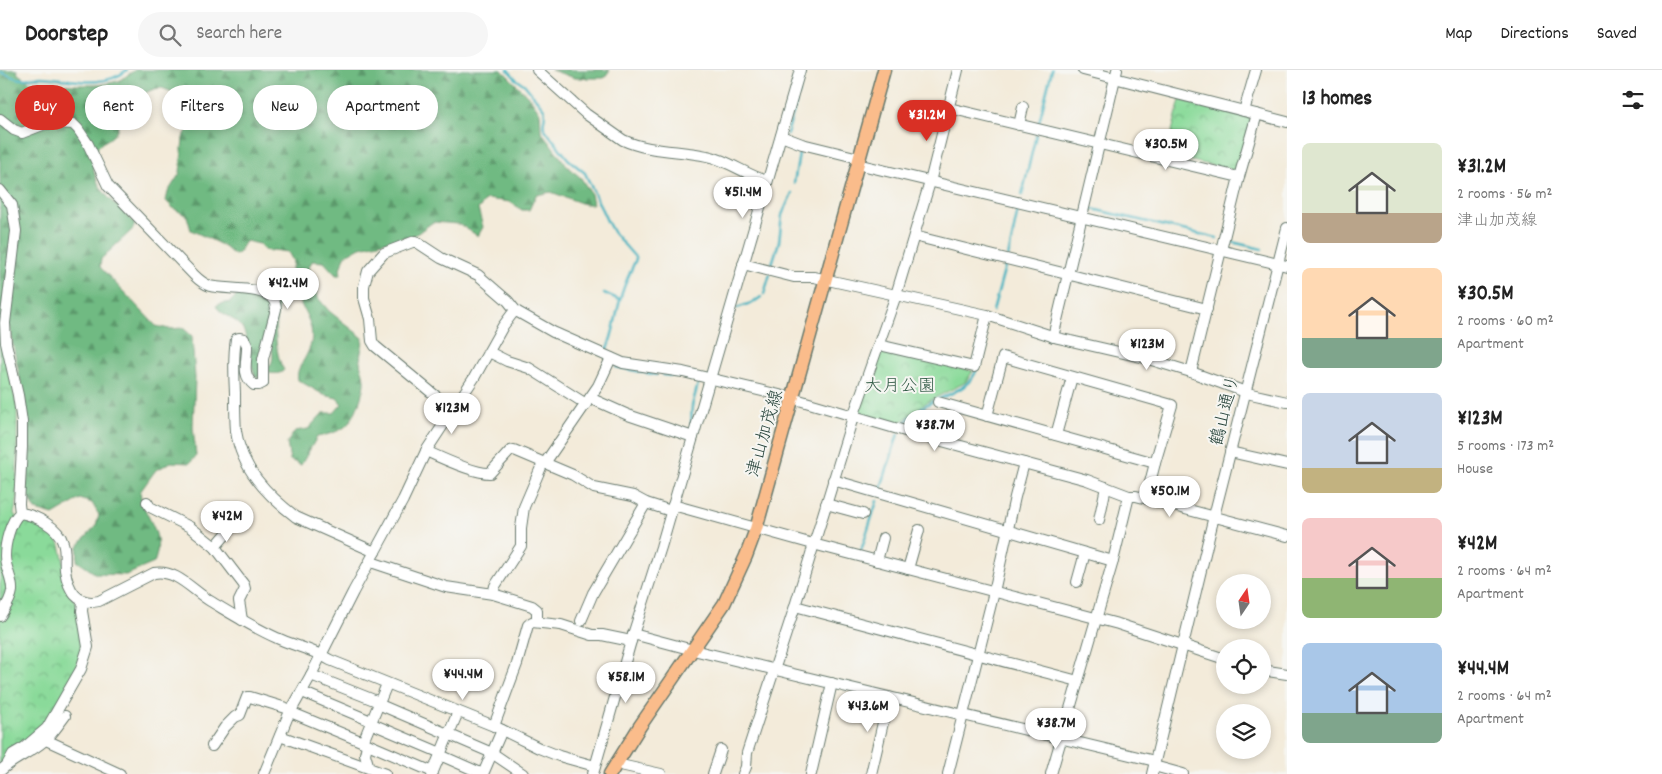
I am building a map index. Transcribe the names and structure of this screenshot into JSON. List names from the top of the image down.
{
  "streets": {
    "main road": ["津山加茂線"],
    "street": ["鶴山通り"]
  },
  "parks": ["大月公園"],
  "north": "top",
  "page": {
    "header": "Doorstep",
    "search": "Search here",
    "nav": ["Map", "Directions", "Saved"],
    "heading": "13 homes",
    "chip": [
      "Buy",
      "Rent",
      "Filters",
      "New",
      "Apartment"
    ],
    "price": [
      "¥31.2M",
      "¥30.5M",
      "¥51.4M",
      "¥42.4M",
      "¥123M",
      "¥123M",
      "¥38.7M",
      "¥50.1M",
      "¥42M",
      "¥44.4M",
      "¥58.1M",
      "¥43.6M",
      "¥38.7M"
    ],
    "list": [
      {
        "name": "¥31.2M",
        "note": "2 rooms · 56 m² · 津山加茂線"
      },
      {
        "name": "¥30.5M",
        "note": "2 rooms · 60 m² · Apartment"
      },
      {
        "name": "¥123M",
        "note": "5 rooms · 173 m² · House"
      },
      {
        "name": "¥42M",
        "note": "2 rooms · 64 m² · Apartment"
      },
      {
        "name": "¥44.4M",
        "note": "2 rooms · 64 m² · Apartment"
      }
    ]
  }
}
